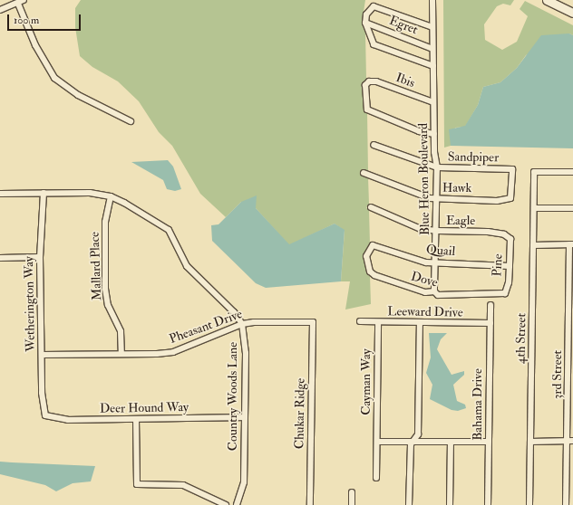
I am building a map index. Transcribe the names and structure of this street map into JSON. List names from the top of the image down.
{
  "streets": {
    "street": [
      "Egret",
      "Ibis",
      "Sandpiper",
      "Blue Heron Boulevard",
      "Hawk",
      "Eagle",
      "Quail",
      "Pine",
      "Mallard Place",
      "Dove",
      "Wetherington Way",
      "Leeward Drive",
      "Pheasant Drive",
      "4th Street",
      "3rd Street",
      "Cayman Way",
      "Country Woods Lane",
      "Bahama Drive",
      "Deer Hound Way",
      "Chukar Ridge"
    ]
  },
  "crossings": [
    ["Egret", "Blue Heron Boulevard"],
    ["Ibis", "Blue Heron Boulevard"],
    ["Sandpiper", "Blue Heron Boulevard"],
    ["Sandpiper", "Hawk"],
    ["Blue Heron Boulevard", "Hawk"],
    ["Blue Heron Boulevard", "Eagle"],
    ["Blue Heron Boulevard", "Quail"],
    ["Blue Heron Boulevard", "Dove"],
    ["Eagle", "Pine"],
    ["Quail", "Pine"],
    ["Quail", "Dove"],
    ["Pine", "Dove"],
    ["Mallard Place", "Pheasant Drive"],
    ["Mallard Place", "Country Woods Lane"],
    ["Wetherington Way", "Pheasant Drive"],
    ["Wetherington Way", "Country Woods Lane"],
    ["Wetherington Way", "Deer Hound Way"],
    ["Leeward Drive", "Cayman Way"],
    ["Leeward Drive", "Bahama Drive"],
    ["Pheasant Drive", "Country Woods Lane"],
    ["Pheasant Drive", "Chukar Ridge"],
    ["Country Woods Lane", "Deer Hound Way"]
  ],
  "scale_bar": "100 m"
}
